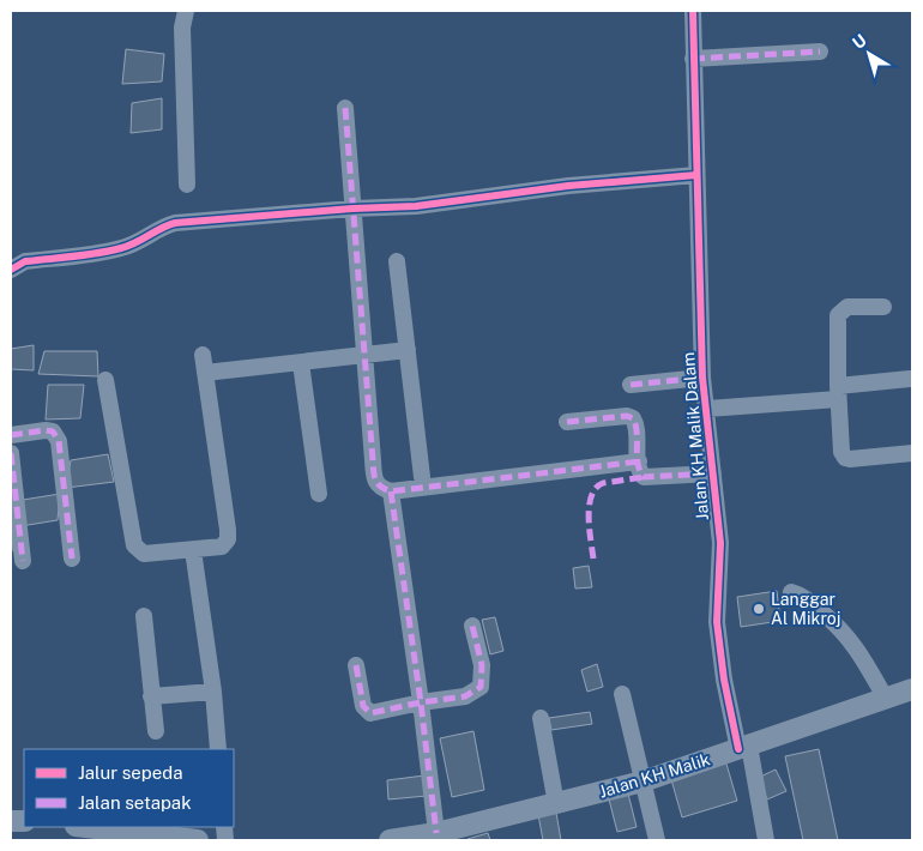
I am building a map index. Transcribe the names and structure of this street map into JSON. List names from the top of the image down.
{
  "streets": {
    "street": ["Jalan KH Malik Dalam", "Jalan KH Malik"]
  },
  "crossings": [
    ["Jalan KH Malik Dalam", "Jalan KH Malik"]
  ],
  "places": ["Langgar Al Mikroj"],
  "legend": ["Jalur sepeda", "Jalan setapak"],
  "north": "top left"
}
